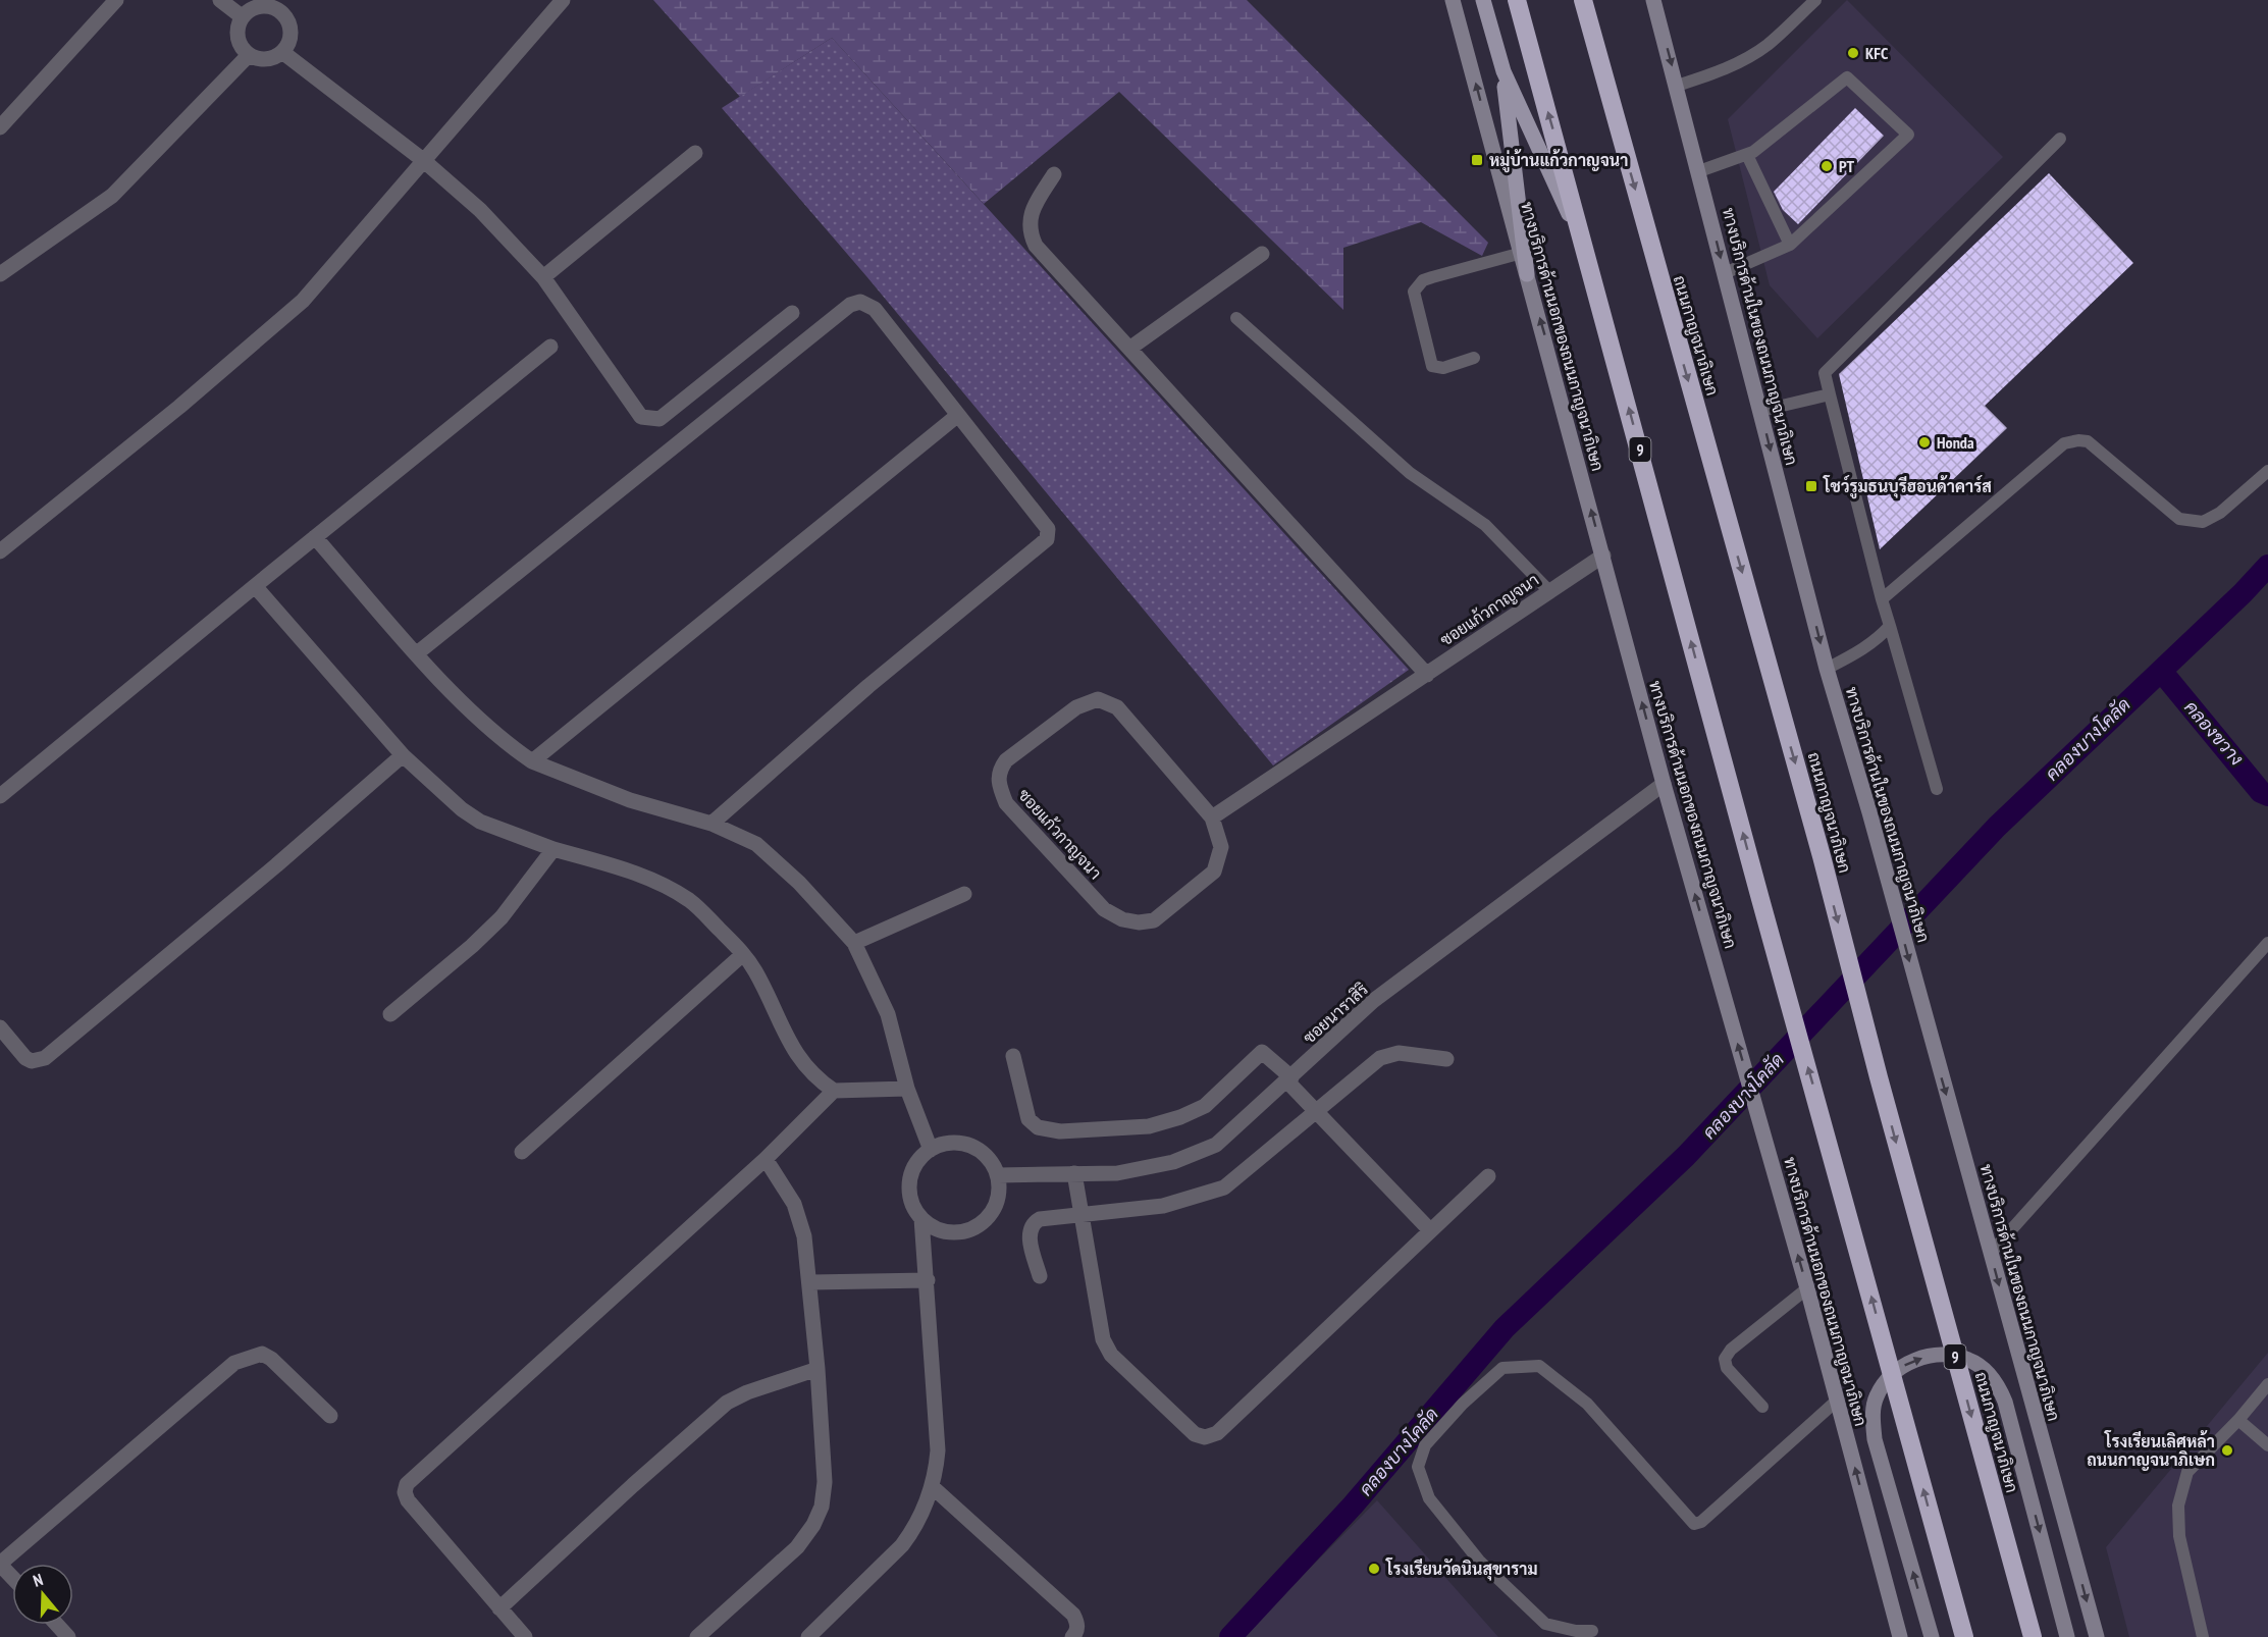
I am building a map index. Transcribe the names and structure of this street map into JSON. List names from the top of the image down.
{
  "streets": {
    "highway": ["ถนนกาญจนาภิเษก", "9"],
    "main road": ["ทางบริการด้านนอกของถนนกาญจนาภิเษก", "ทางบริการด้านในของถนนกาญจนาภิเษก"],
    "street": ["ซอยแก้วกาญจนา", "ซอยนาราสิริ"]
  },
  "crossings": [
    ["ทางบริการด้านนอกของถนนกาญจนาภิเษก", "ซอยแก้วกาญจนา"],
    ["ทางบริการด้านนอกของถนนกาญจนาภิเษก", "ซอยนาราสิริ"]
  ],
  "one_way": ["ทางบริการด้านนอกของถนนกาญจนาภิเษก", "ทางบริการด้านในของถนนกาญจนาภิเษก"],
  "water": ["คลองขวาง", "คลองบางโคลัด"],
  "places": {
    "other": [
      "KFC",
      "PT",
      "Honda",
      "โรงเรียนเลิศหล้า ถนนกาญจนาภิเษก",
      "โรงเรียนวัดนินสุขาราม"
    ],
    "transit": ["หมู่บ้านแก้วกาญจนา", "โชว์รูมธนบุรีฮอนด้าคาร์ส"]
  },
  "north": "top"
}
